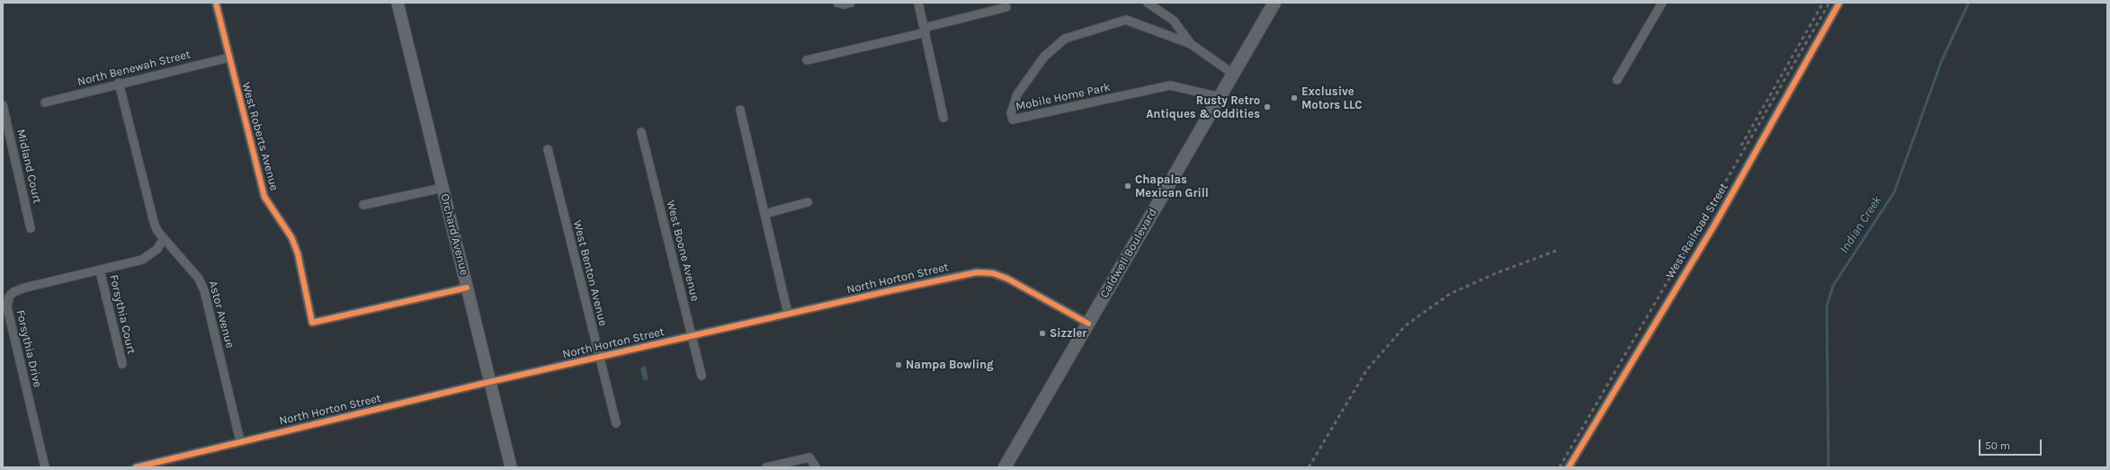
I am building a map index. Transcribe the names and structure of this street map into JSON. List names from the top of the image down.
{
  "streets": {
    "main road": ["Caldwell Boulevard"],
    "street": [
      "North Benewah Street",
      "Mobile Home Park",
      "West Roberts Avenue",
      "Midland Court",
      "West Railroad Street",
      "Orchard Avenue",
      "West Boone Avenue",
      "West Benton Avenue",
      "North Horton Street",
      "Forsythia Court",
      "Astor Avenue",
      "Forsythia Drive"
    ]
  },
  "crossings": [
    ["North Benewah Street", "West Roberts Avenue"],
    ["North Benewah Street", "Astor Avenue"],
    ["Mobile Home Park", "Caldwell Boulevard"],
    ["West Roberts Avenue", "Orchard Avenue"],
    ["Orchard Avenue", "North Horton Street"],
    ["West Boone Avenue", "North Horton Street"],
    ["Caldwell Boulevard", "North Horton Street"],
    ["West Benton Avenue", "North Horton Street"],
    ["North Horton Street", "Astor Avenue"],
    ["Forsythia Court", "Forsythia Drive"],
    ["Astor Avenue", "Forsythia Drive"]
  ],
  "water": ["Indian Creek"],
  "places": [
    "Exclusive Motors LLC",
    "Rusty Retro Antiques & Oddities",
    "Chapalas Mexican Grill",
    "Sizzler",
    "Nampa Bowling"
  ],
  "scale_bar": "50 m"
}
